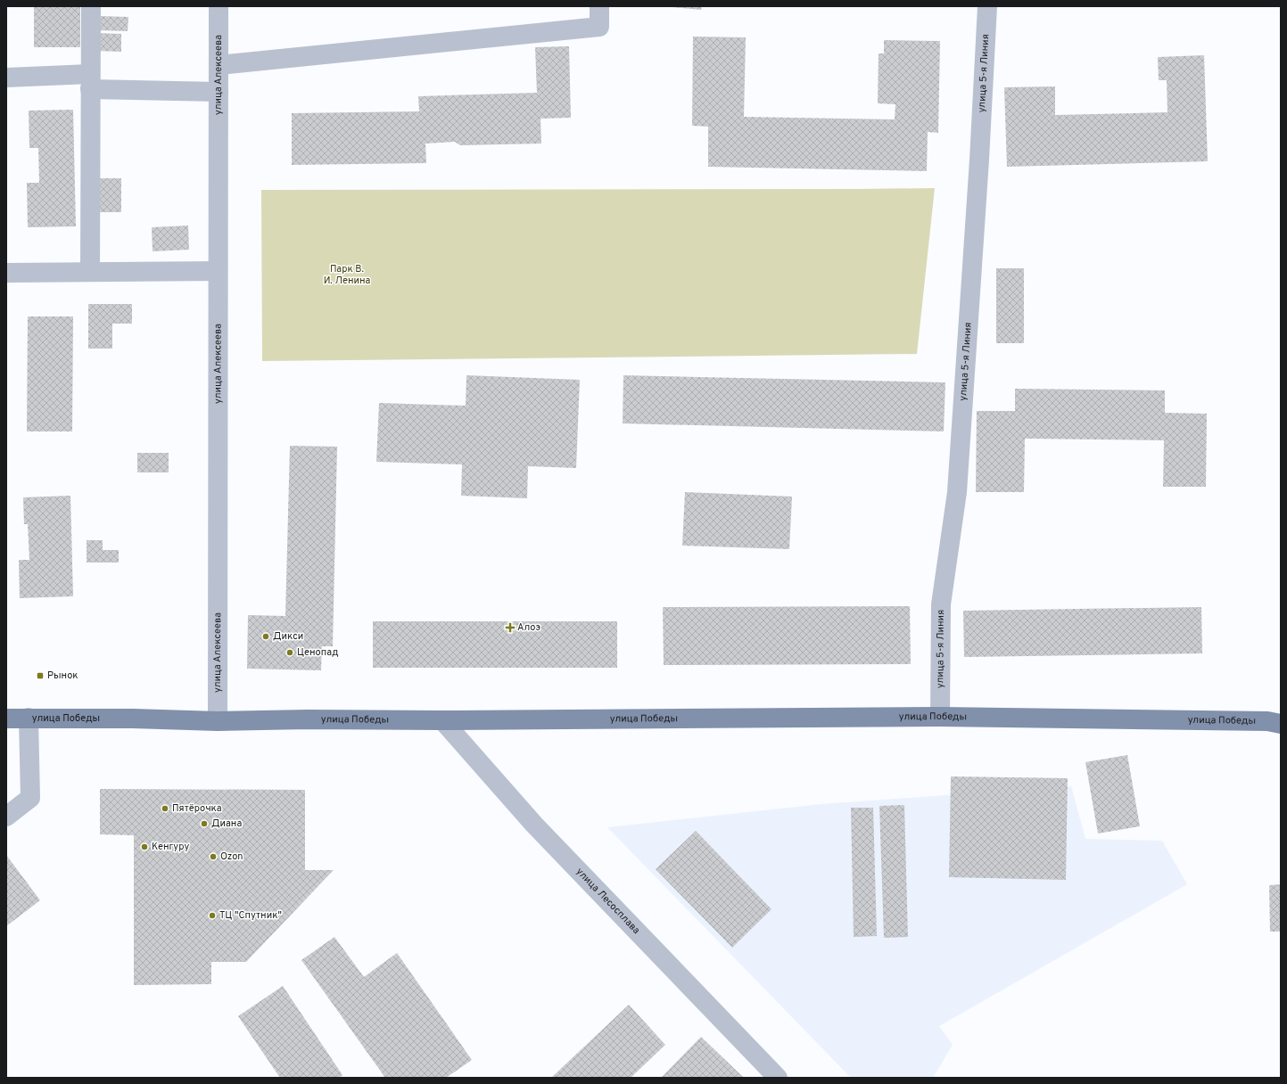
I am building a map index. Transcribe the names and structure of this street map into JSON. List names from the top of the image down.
{
  "streets": {
    "main road": ["улица Победы"],
    "street": ["улица 5-я Линия", "улица Алексеева", "улица Лесосплава"]
  },
  "crossings": [
    ["улица 5-я Линия", "улица Победы"],
    ["улица Алексеева", "улица Победы"],
    ["улица Победы", "улица Лесосплава"]
  ],
  "parks": ["Парк В. И. Ленина"],
  "places": {
    "health": ["Алоэ"],
    "other": [
      "Дикси",
      "Ценопад",
      "Пятёрочка",
      "Диана",
      "Кенгуру",
      "Ozon",
      "ТЦ \"Спутник\""
    ],
    "transit": ["Рынок"]
  }
}
